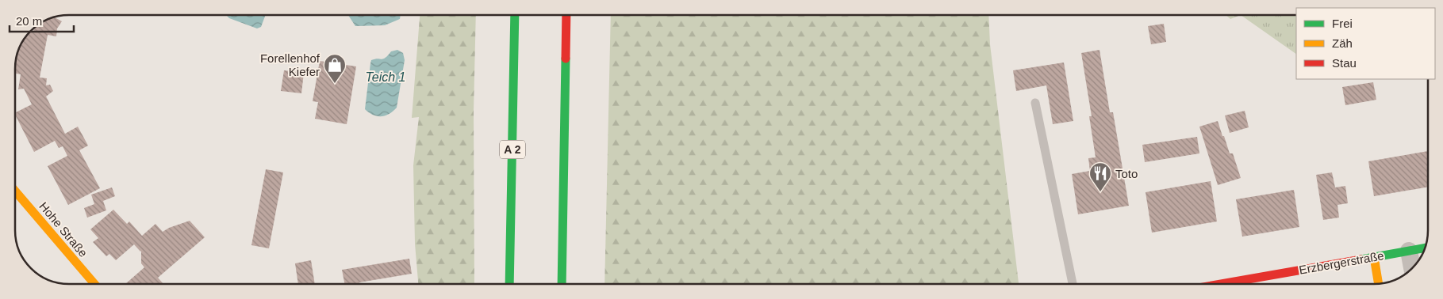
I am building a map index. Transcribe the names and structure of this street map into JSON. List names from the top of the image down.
{
  "streets": {
    "main road": ["A 2", "Hohe Straße", "Erzbergerstraße"]
  },
  "water": ["Teich 1"],
  "places": {
    "shop": ["Forellenhof Kiefer"],
    "restaurant": ["Toto"]
  },
  "legend": ["Frei", "Zäh", "Stau"],
  "scale_bar": "20 m"
}
